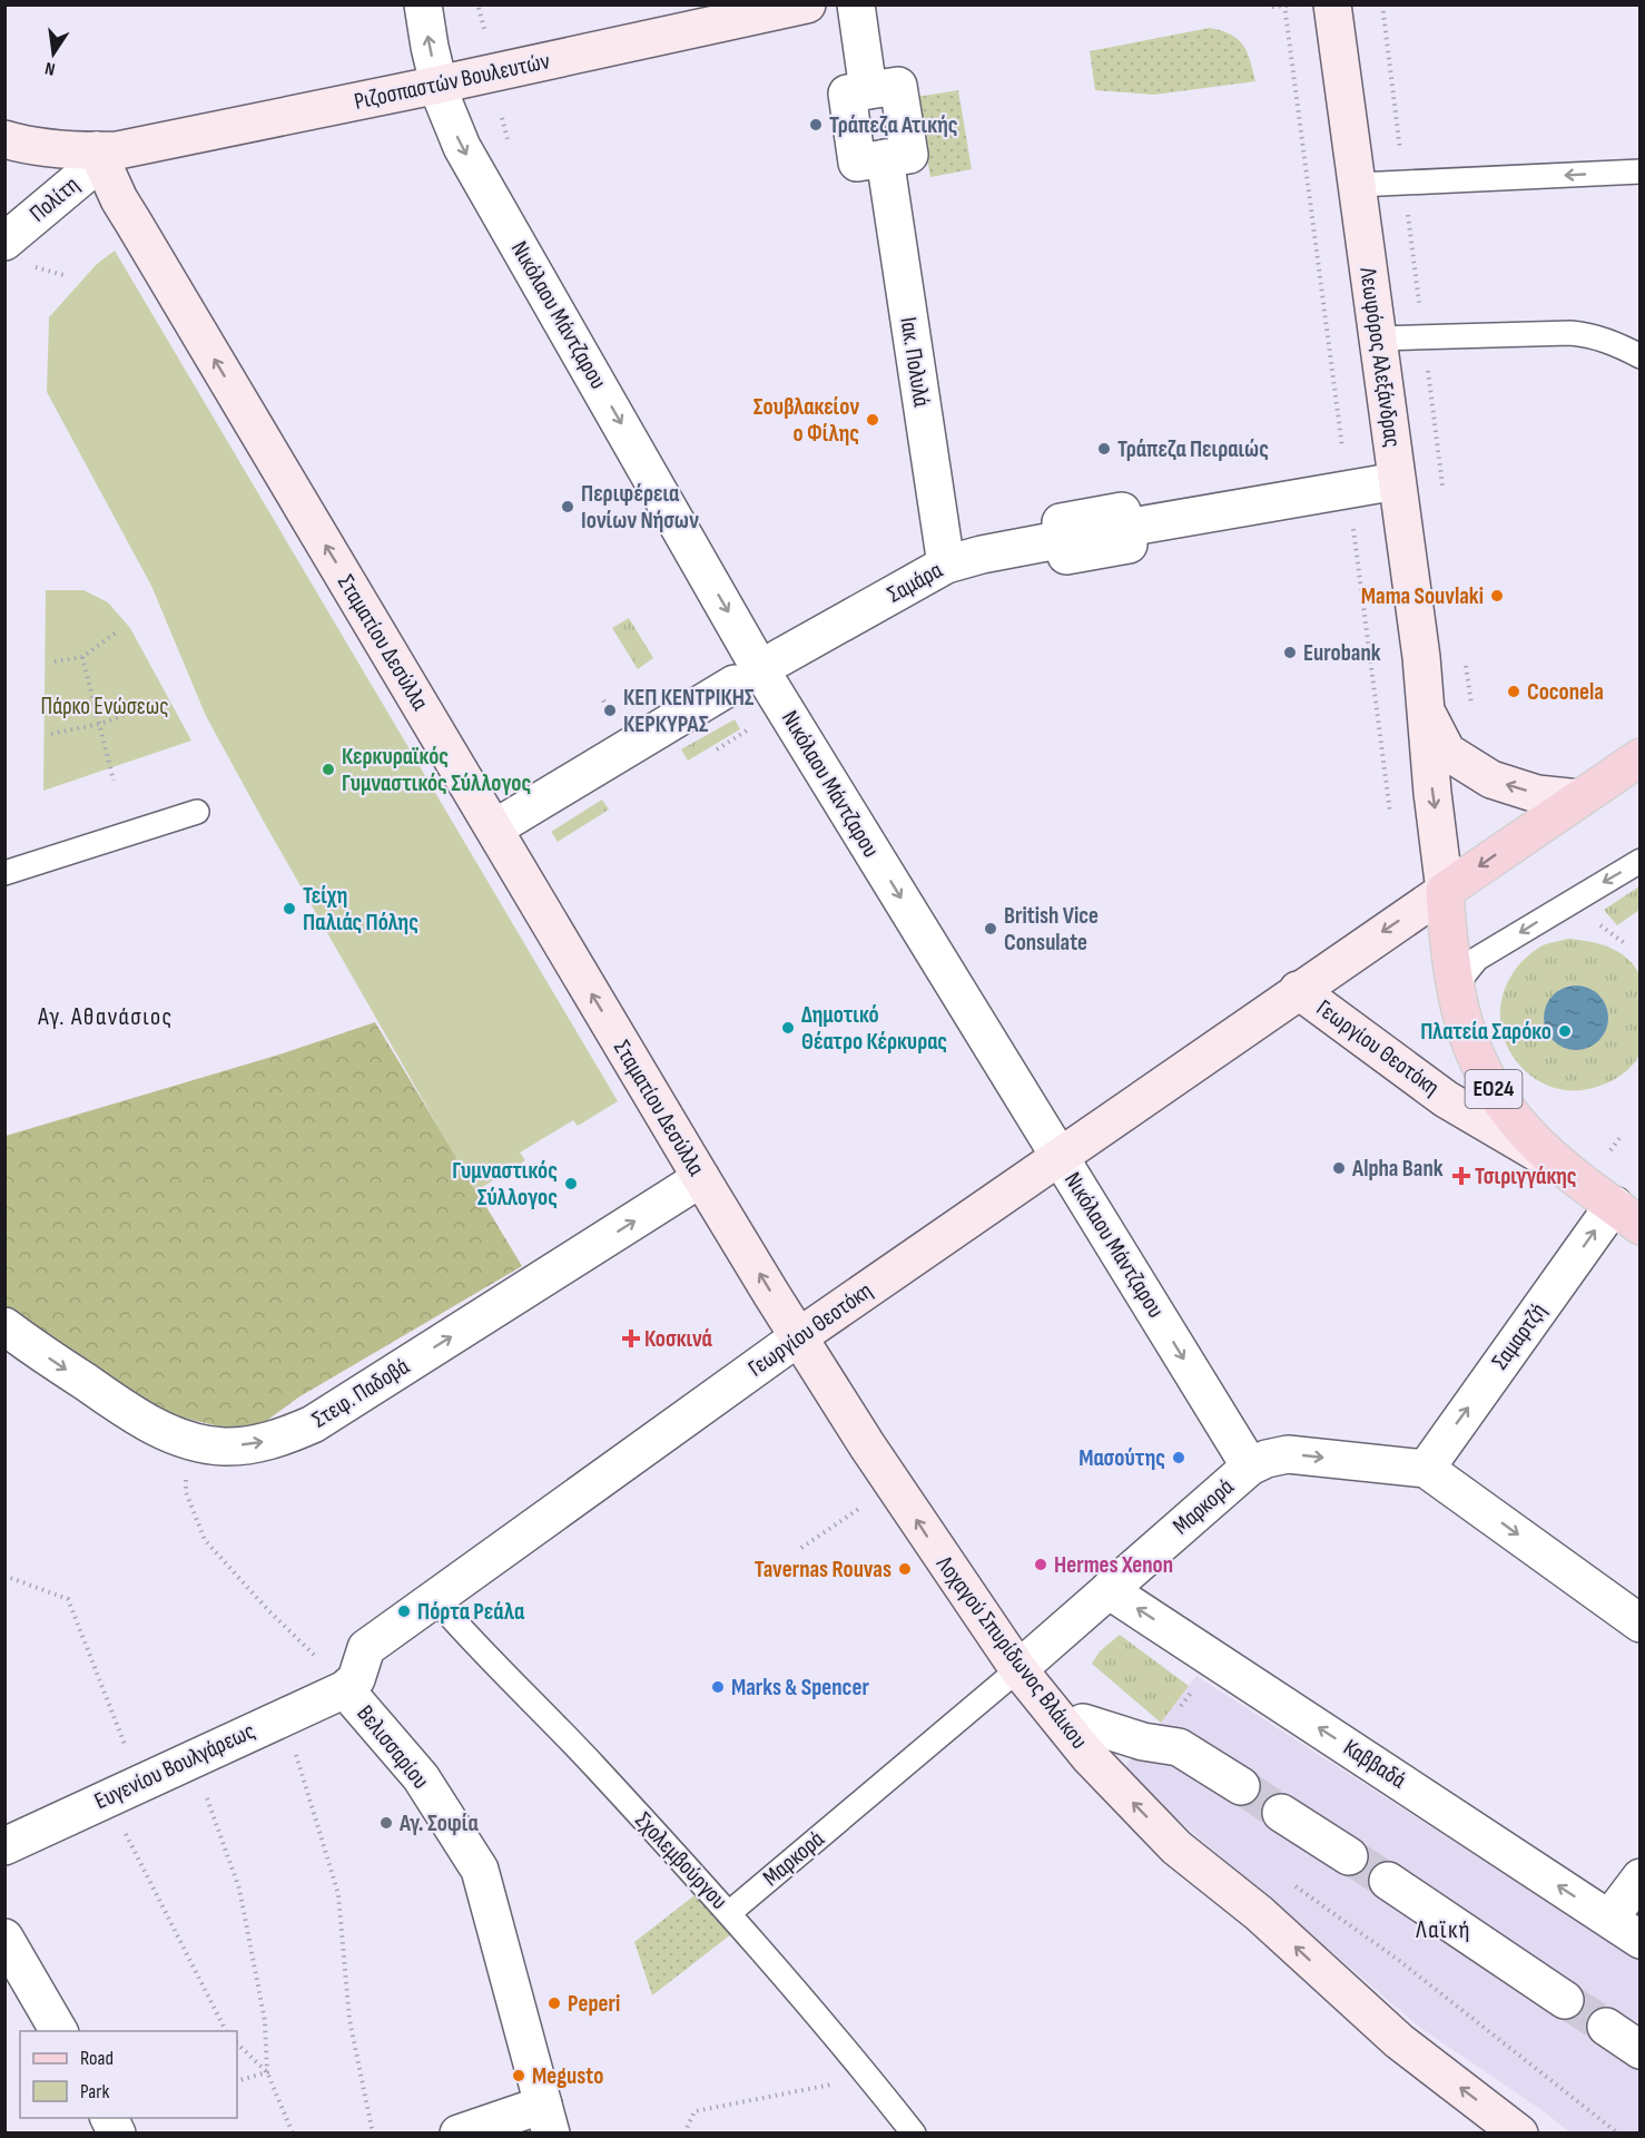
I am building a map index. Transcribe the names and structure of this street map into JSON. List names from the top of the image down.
{
  "streets": {
    "main road": [
      "Ριζοσπαστών Βουλευτών",
      "Λεωφόρος Αλεξάνδρας",
      "Σταματίου Δεσύλλα",
      "Γεωργίου Θεοτόκη",
      "ΕΟ24",
      "Λοχαγού Σπυρίδωνος Βλάικου"
    ],
    "street": [
      "Πολίτη",
      "Νικόλαου Μάντζαρου",
      "Ιακ. Πολυλά",
      "Σαμάρα",
      "Σαμαρτζή",
      "Στεφ. Παδοβά",
      "Μαρκορά",
      "Βελισσαρίου",
      "Καββαδά",
      "Ευγενίου Βουλγάρεως"
    ],
    "lane": ["Σχολεμβούργου"]
  },
  "crossings": [
    ["Ριζοσπαστών Βουλευτών", "Πολίτη"],
    ["Ριζοσπαστών Βουλευτών", "Νικόλαου Μάντζαρου"],
    ["Ριζοσπαστών Βουλευτών", "Σταματίου Δεσύλλα"],
    ["Πολίτη", "Σταματίου Δεσύλλα"],
    ["Νικόλαου Μάντζαρου", "Γεωργίου Θεοτόκη"],
    ["Νικόλαου Μάντζαρου", "Μαρκορά"],
    ["Λεωφόρος Αλεξάνδρας", "Σαμάρα"],
    ["Λεωφόρος Αλεξάνδρας", "Γεωργίου Θεοτόκη"],
    ["Λεωφόρος Αλεξάνδρας", "ΕΟ24"],
    ["Ιακ. Πολυλά", "Σαμάρα"],
    ["Σταματίου Δεσύλλα", "Γεωργίου Θεοτόκη"],
    ["Σταματίου Δεσύλλα", "Στεφ. Παδοβά"],
    ["Σταματίου Δεσύλλα", "Λοχαγού Σπυρίδωνος Βλάικου"],
    ["Γεωργίου Θεοτόκη", "ΕΟ24"],
    ["Γεωργίου Θεοτόκη", "Λοχαγού Σπυρίδωνος Βλάικου"],
    ["Γεωργίου Θεοτόκη", "Βελισσαρίου"],
    ["Γεωργίου Θεοτόκη", "Ευγενίου Βουλγάρεως"],
    ["Γεωργίου Θεοτόκη", "Σχολεμβούργου"],
    ["ΕΟ24", "Σαμαρτζή"],
    ["Σαμαρτζή", "Μαρκορά"],
    ["Στεφ. Παδοβά", "Βελισσαρίου"],
    ["Μαρκορά", "Λοχαγού Σπυρίδωνος Βλάικου"],
    ["Μαρκορά", "Καββαδά"],
    ["Μαρκορά", "Σχολεμβούργου"],
    ["Βελισσαρίου", "Ευγενίου Βουλγάρεως"]
  ],
  "one_way": [
    "Νικόλαου Μάντζαρου",
    "Σταματίου Δεσύλλα",
    "Σαμαρτζή",
    "Στεφ. Παδοβά",
    "Μαρκορά",
    "Λοχαγού Σπυρίδωνος Βλάικου"
  ],
  "districts": ["Αγ. Αθανάσιος", "Λαϊκή"],
  "parks": ["Πάρκο Ενώσεως"],
  "places": {
    "other": [
      "Τράπεζα Ατικής",
      "Σουβλακείον ο Φίλης",
      "Τράπεζα Πειραιώς",
      "Περιφέρεια Ιονίων Νήσων",
      "Mama Souvlaki",
      "Eurobank",
      "Coconela",
      "ΚΕΠ ΚΕΝΤΡΙΚΗΣ ΚΕΡΚΥΡΑΣ",
      "Κερκυραϊκός Γυμναστικός Σύλλογος",
      "Τείχη Παλιάς Πόλης",
      "British Vice Consulate",
      "Δημοτικό Θέατρο Κέρκυρας",
      "Πλατεία Σαρόκο",
      "Alpha Bank",
      "Γυμναστικός Σύλλογος",
      "Μασούτης",
      "Hermes Xenon",
      "Tavernas Rouvas",
      "Πόρτα Ρεάλα",
      "Marks & Spencer",
      "Αγ. Σοφία",
      "Peperi",
      "Megusto"
    ],
    "health": ["Τσιριγγάκης", "Κοσκινά"]
  },
  "legend": ["Road", "Park"],
  "north": "bottom"
}
